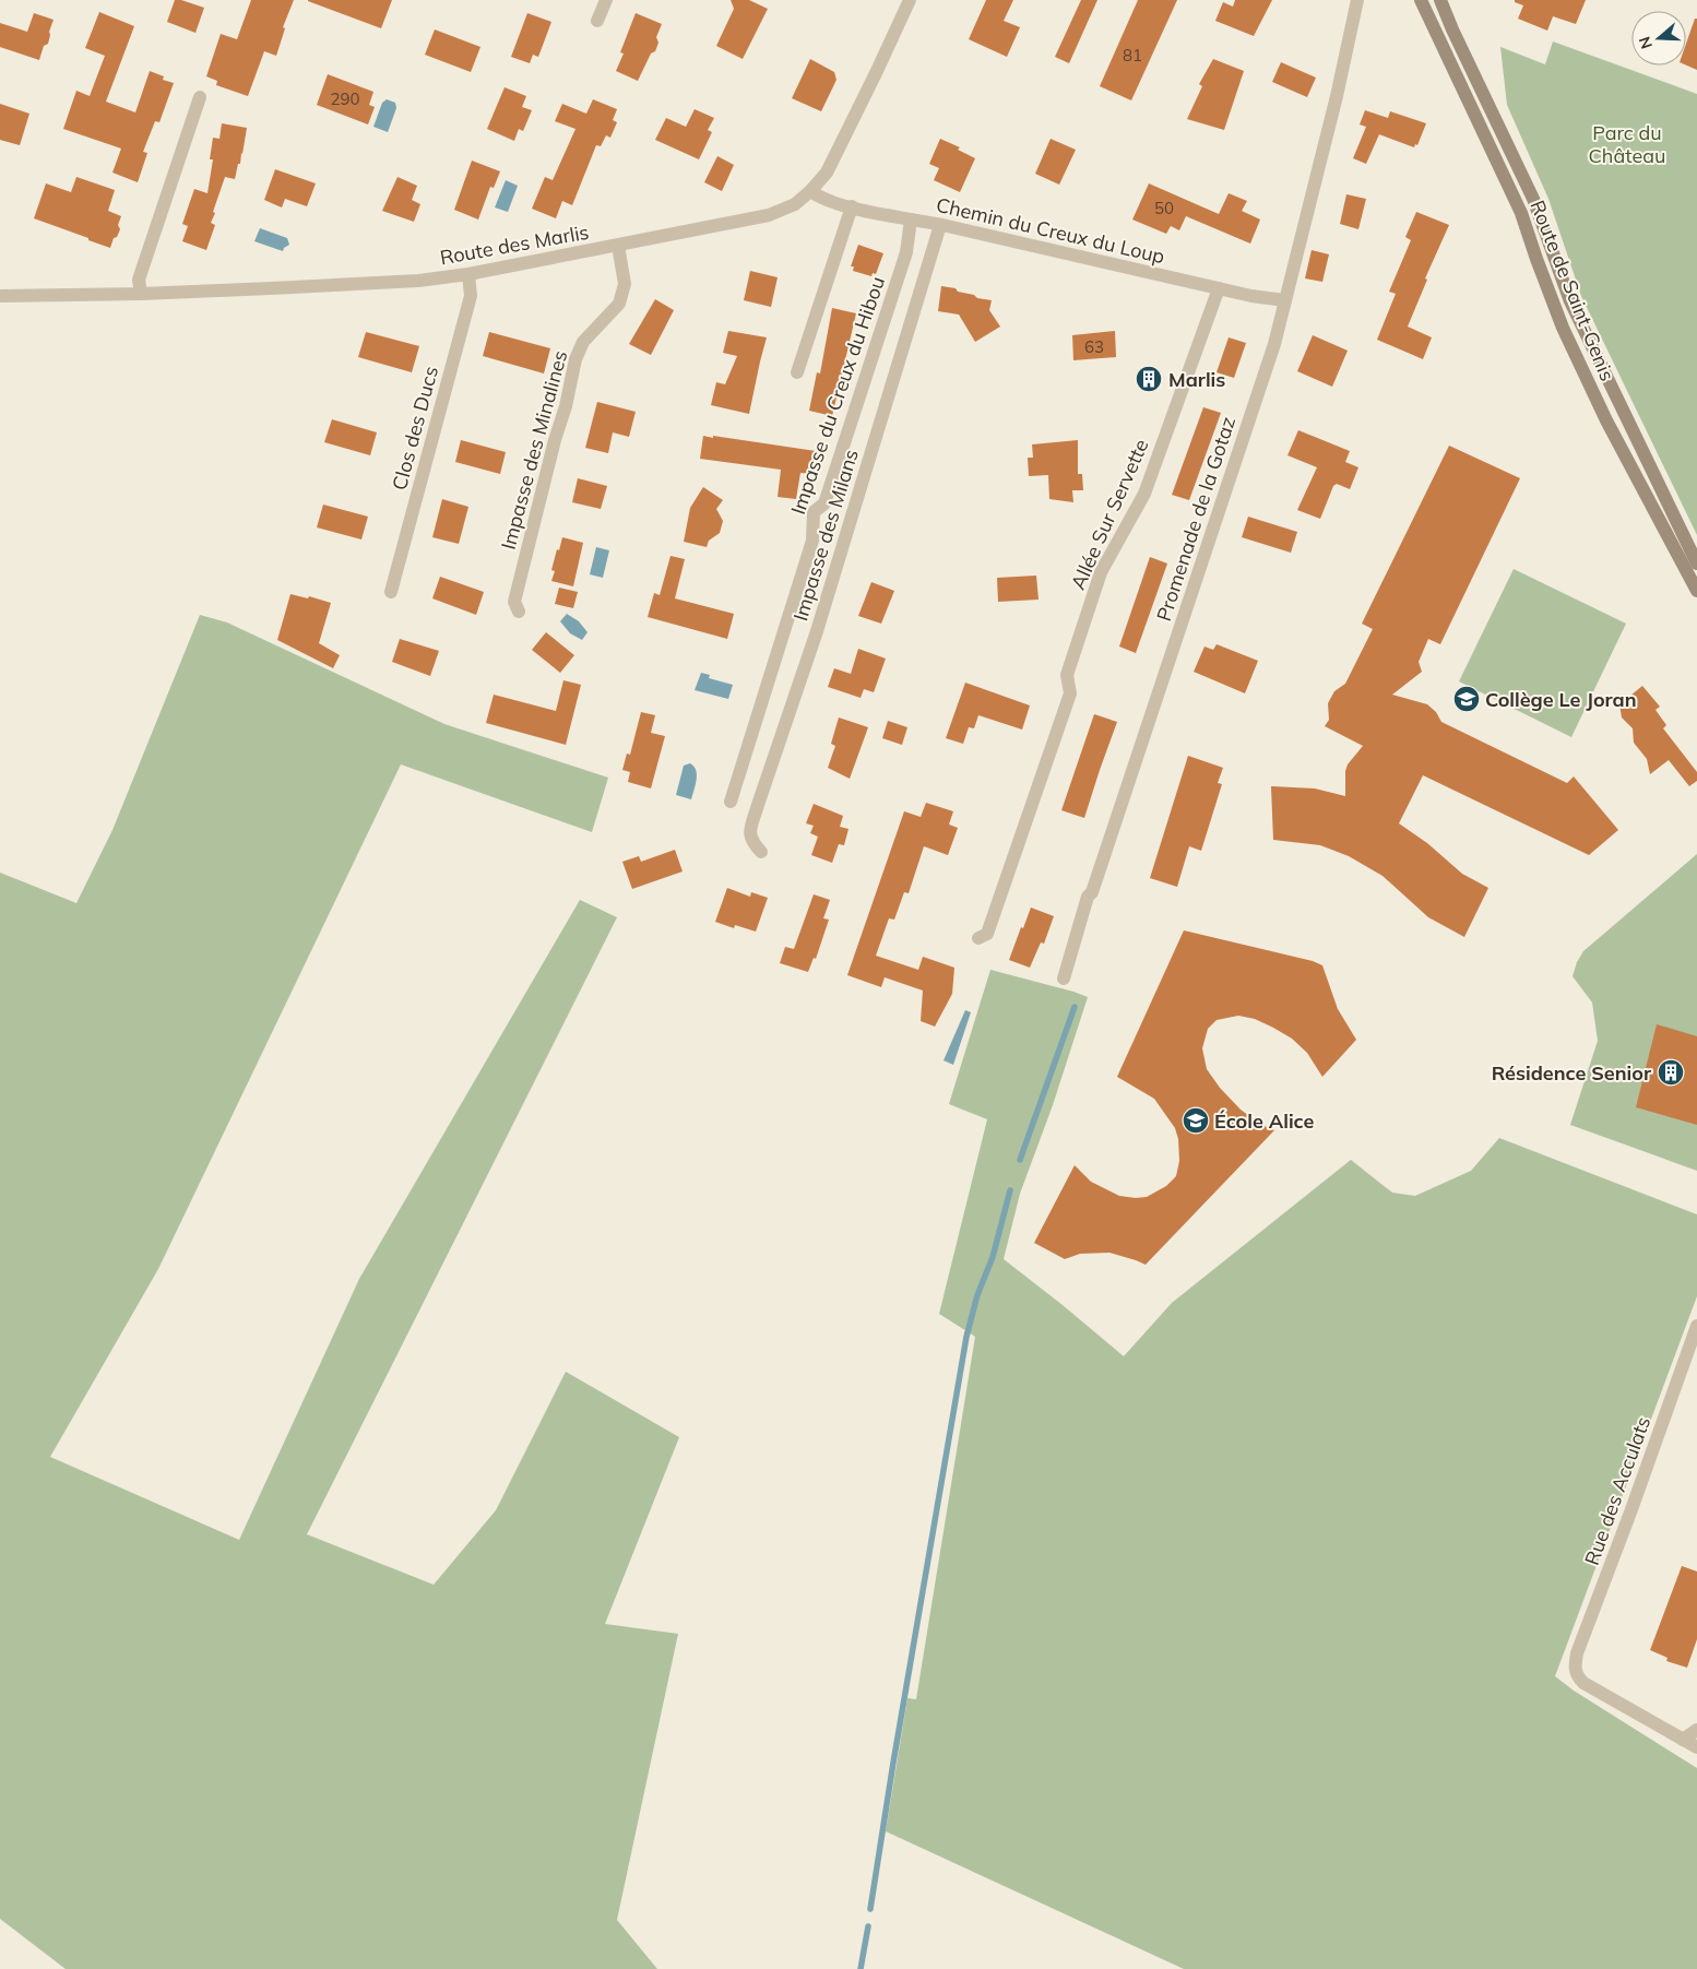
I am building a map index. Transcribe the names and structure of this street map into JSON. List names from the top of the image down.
{
  "streets": {
    "main road": ["Route de Saint-Genis"],
    "street": [
      "Chemin du Creux du Loup",
      "Route des Marlis",
      "Impasse du Creux du Hibou",
      "Clos des Ducs",
      "Impasse des Minalines",
      "Allée Sur Servette",
      "Promenade de la Gotaz",
      "Impasse des Milans",
      "Rue des Acculats"
    ]
  },
  "crossings": [
    ["Chemin du Creux du Loup", "Route des Marlis"],
    ["Chemin du Creux du Loup", "Impasse du Creux du Hibou"],
    ["Chemin du Creux du Loup", "Allée Sur Servette"],
    ["Chemin du Creux du Loup", "Promenade de la Gotaz"],
    ["Chemin du Creux du Loup", "Impasse des Milans"],
    ["Route des Marlis", "Clos des Ducs"],
    ["Route des Marlis", "Impasse des Minalines"]
  ],
  "parks": ["Parc du Château"],
  "places": {
    "building": ["Marlis", "Résidence Senior"],
    "school or university": ["Collège Le Joran", "École Alice"]
  },
  "house_numbers": [
    "81",
    "290",
    "50",
    "63"
  ],
  "north": "left"
}
